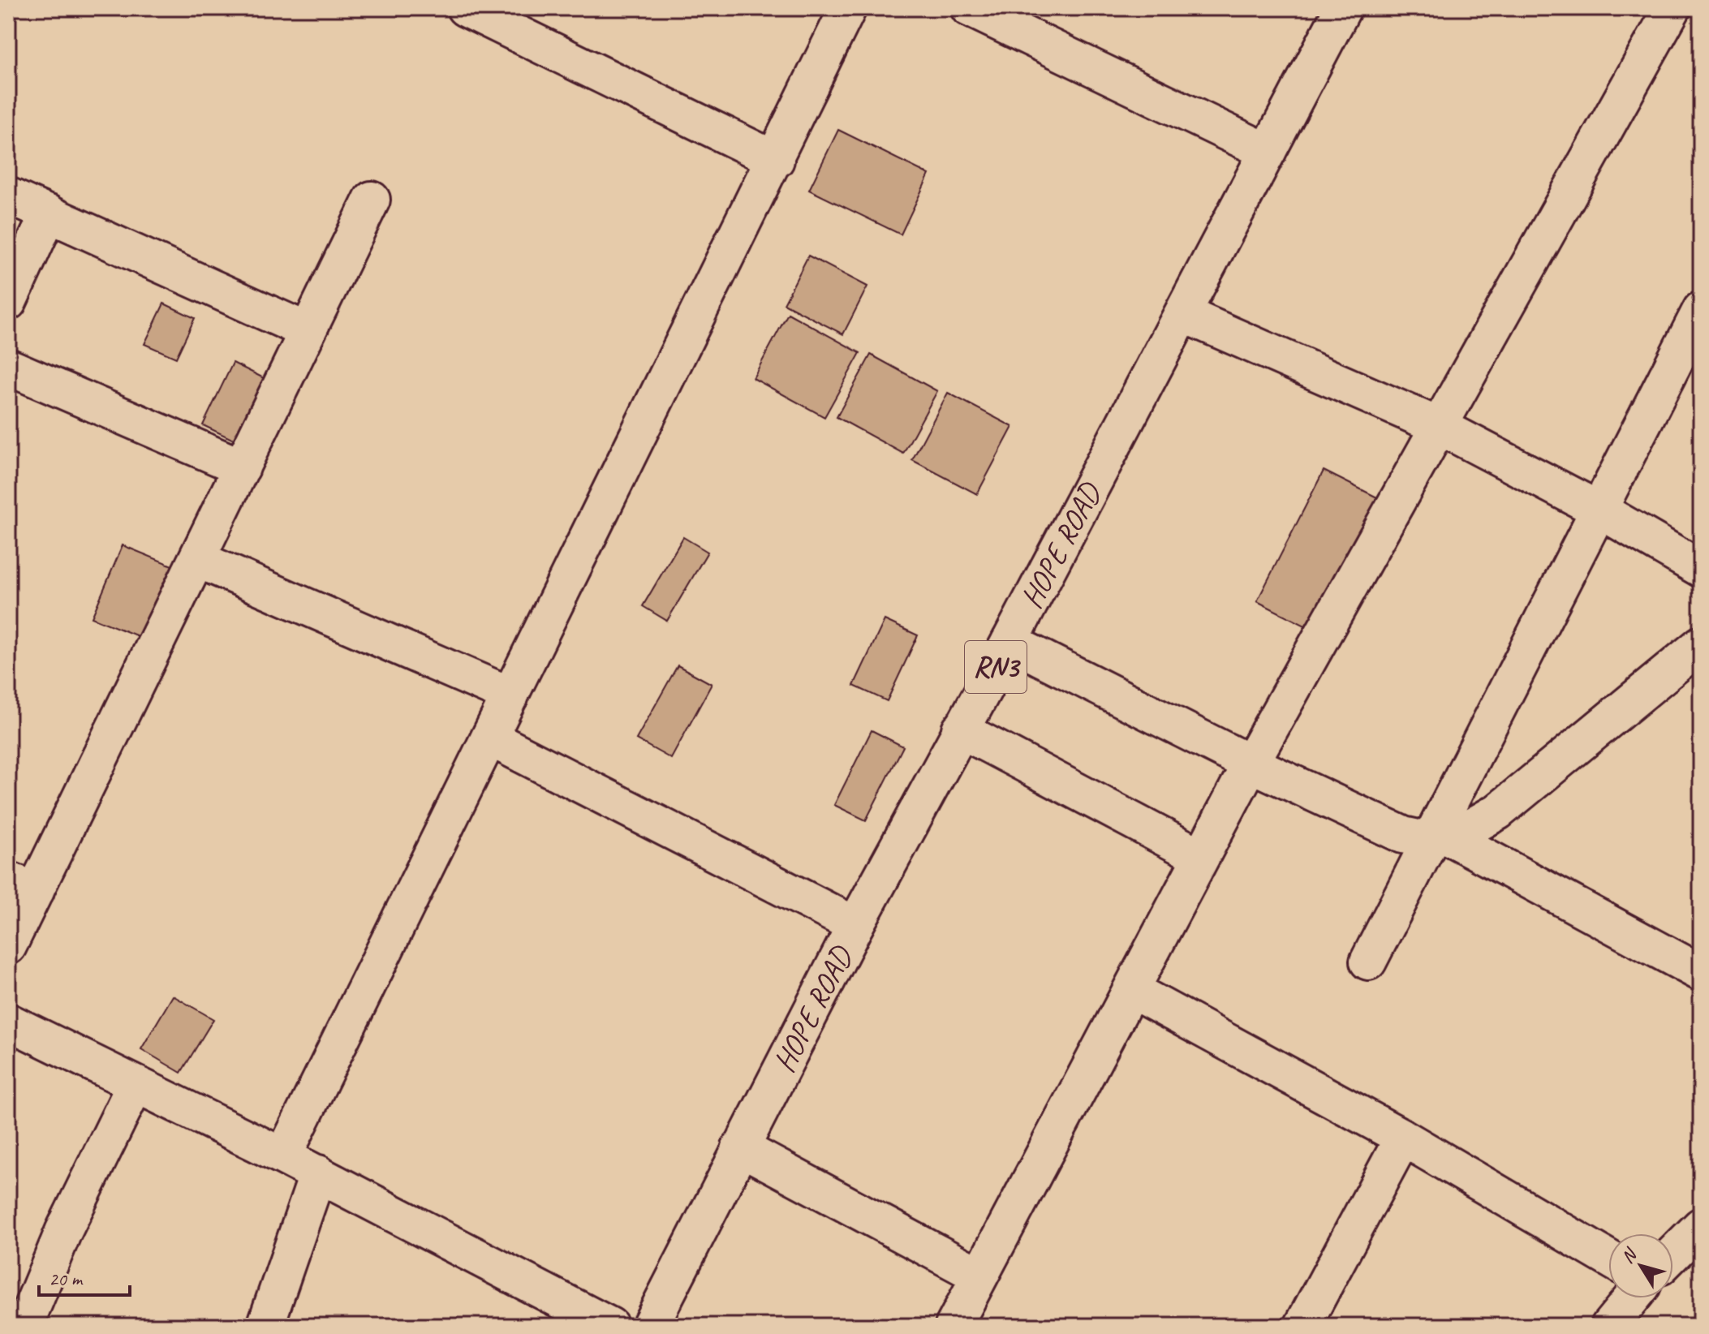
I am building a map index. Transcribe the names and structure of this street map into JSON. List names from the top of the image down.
{
  "streets": {
    "main road": ["HOPE ROAD", "RN3"]
  },
  "scale_bar": "20 m",
  "north": "top left"
}
